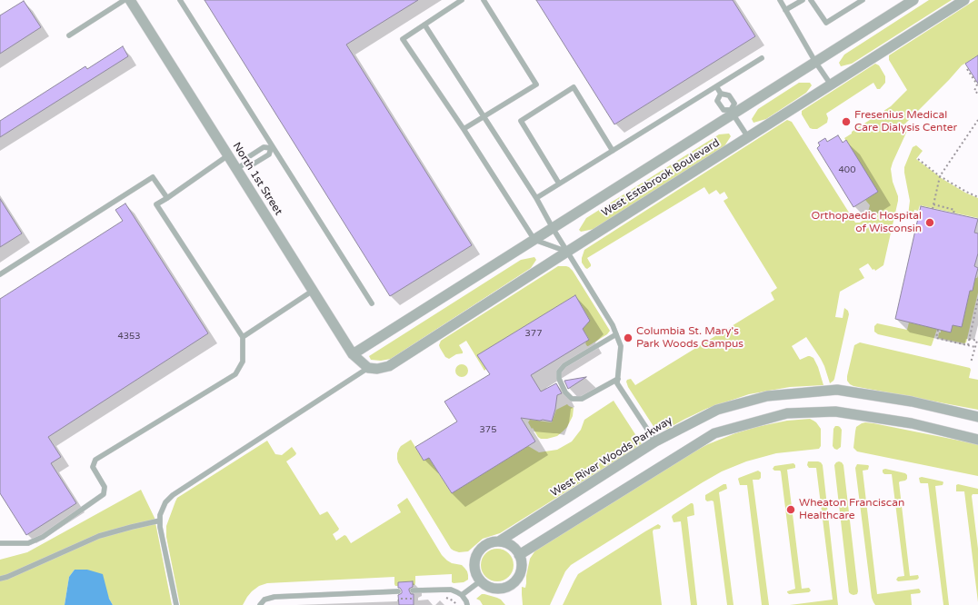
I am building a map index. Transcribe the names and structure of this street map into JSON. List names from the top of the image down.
{
  "streets": {
    "street": ["West Estabrook Boulevard", "North 1st Street", "West River Woods Parkway"]
  },
  "crossings": [
    ["West Estabrook Boulevard", "North 1st Street"]
  ],
  "places": [
    "Fresenius Medical Care Dialysis Center",
    "Orthopaedic Hospital of Wisconsin",
    "Columbia St. Mary's Park Woods Campus",
    "Wheaton Franciscan Healthcare"
  ],
  "house_numbers": [
    "400",
    "377",
    "4353",
    "375"
  ]
}
